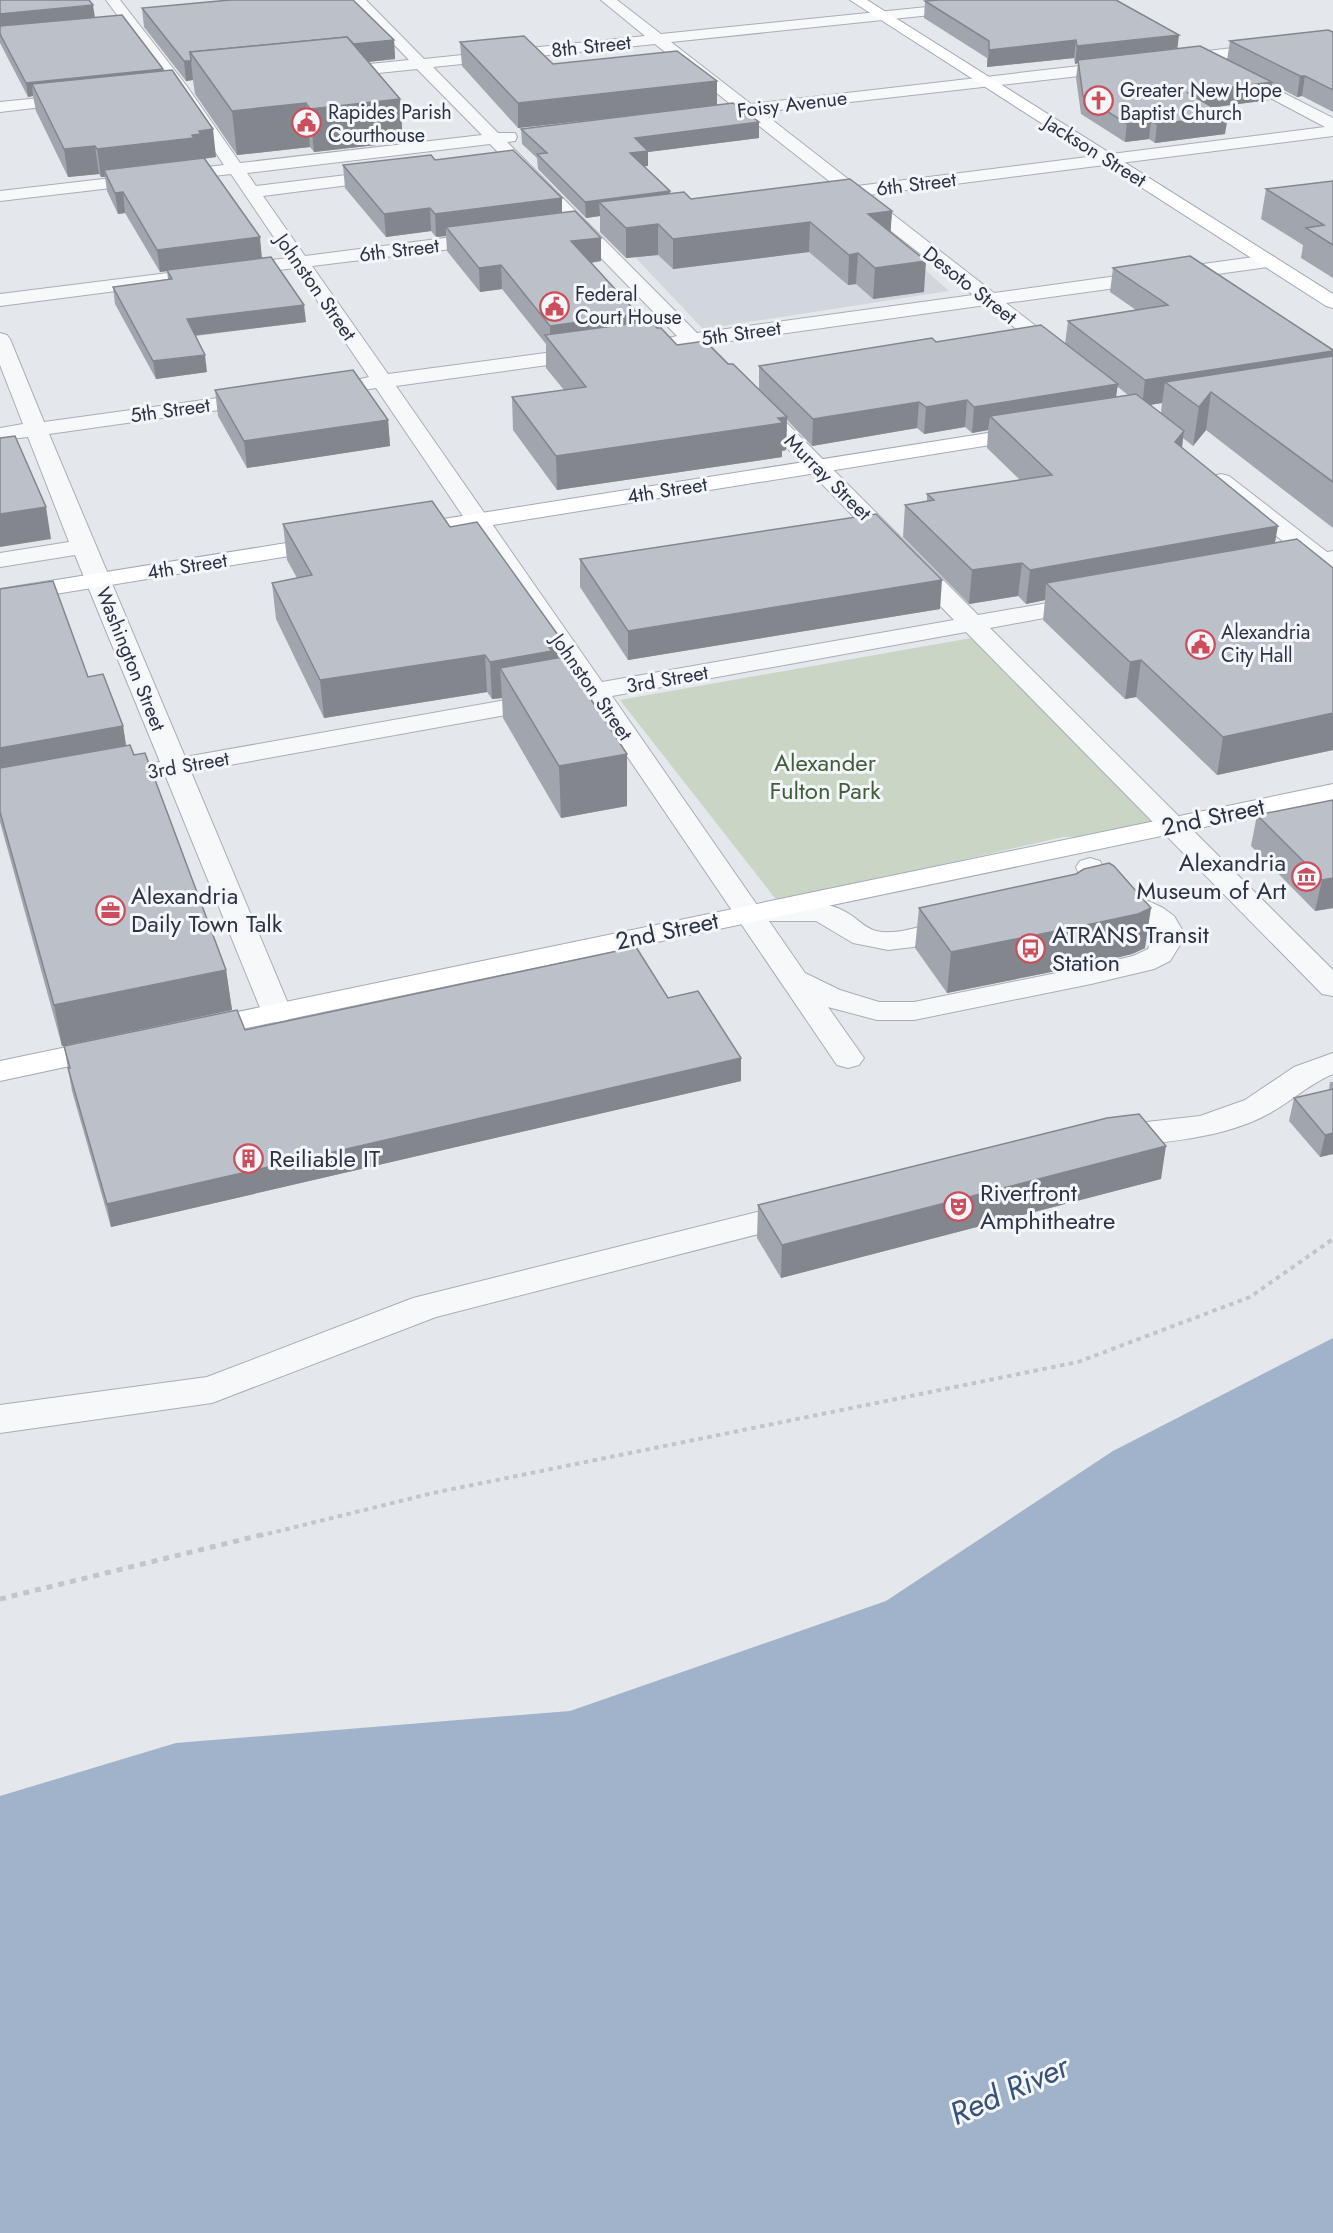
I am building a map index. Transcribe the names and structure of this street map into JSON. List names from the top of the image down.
{
  "streets": {
    "main road": ["Jackson Street", "4th Street", "2nd Street"],
    "street": [
      "8th Street",
      "Foisy Avenue",
      "6th Street",
      "Desoto Street",
      "Johnston Street",
      "5th Street",
      "Murray Street",
      "Washington Street",
      "3rd Street"
    ]
  },
  "crossings": [
    ["8th Street", "Jackson Street"],
    ["8th Street", "Desoto Street"],
    ["8th Street", "Murray Street"],
    ["Foisy Avenue", "Jackson Street"],
    ["Foisy Avenue", "Desoto Street"],
    ["Jackson Street", "6th Street"],
    ["Jackson Street", "5th Street"],
    ["6th Street", "Desoto Street"],
    ["6th Street", "Johnston Street"],
    ["Desoto Street", "5th Street"],
    ["Johnston Street", "4th Street"],
    ["Johnston Street", "3rd Street"],
    ["Johnston Street", "2nd Street"],
    ["5th Street", "Murray Street"],
    ["5th Street", "Washington Street"],
    ["Murray Street", "4th Street"],
    ["Murray Street", "3rd Street"],
    ["Murray Street", "2nd Street"],
    ["4th Street", "Washington Street"],
    ["Washington Street", "3rd Street"],
    ["Washington Street", "2nd Street"]
  ],
  "water": ["Red River"],
  "parks": ["Alexander Fulton Park"],
  "places": {
    "church": ["Greater New Hope Baptist Church"],
    "public building": ["Rapides Parish Courthouse", "Federal Court House", "Alexandria City Hall"],
    "museum": ["Alexandria Museum of Art"],
    "office": ["Alexandria Daily Town Talk"],
    "bus stop": ["ATRANS Transit Station"],
    "building": ["Reiliable IT"],
    "theatre": ["Riverfront Amphitheatre"]
  }
}
